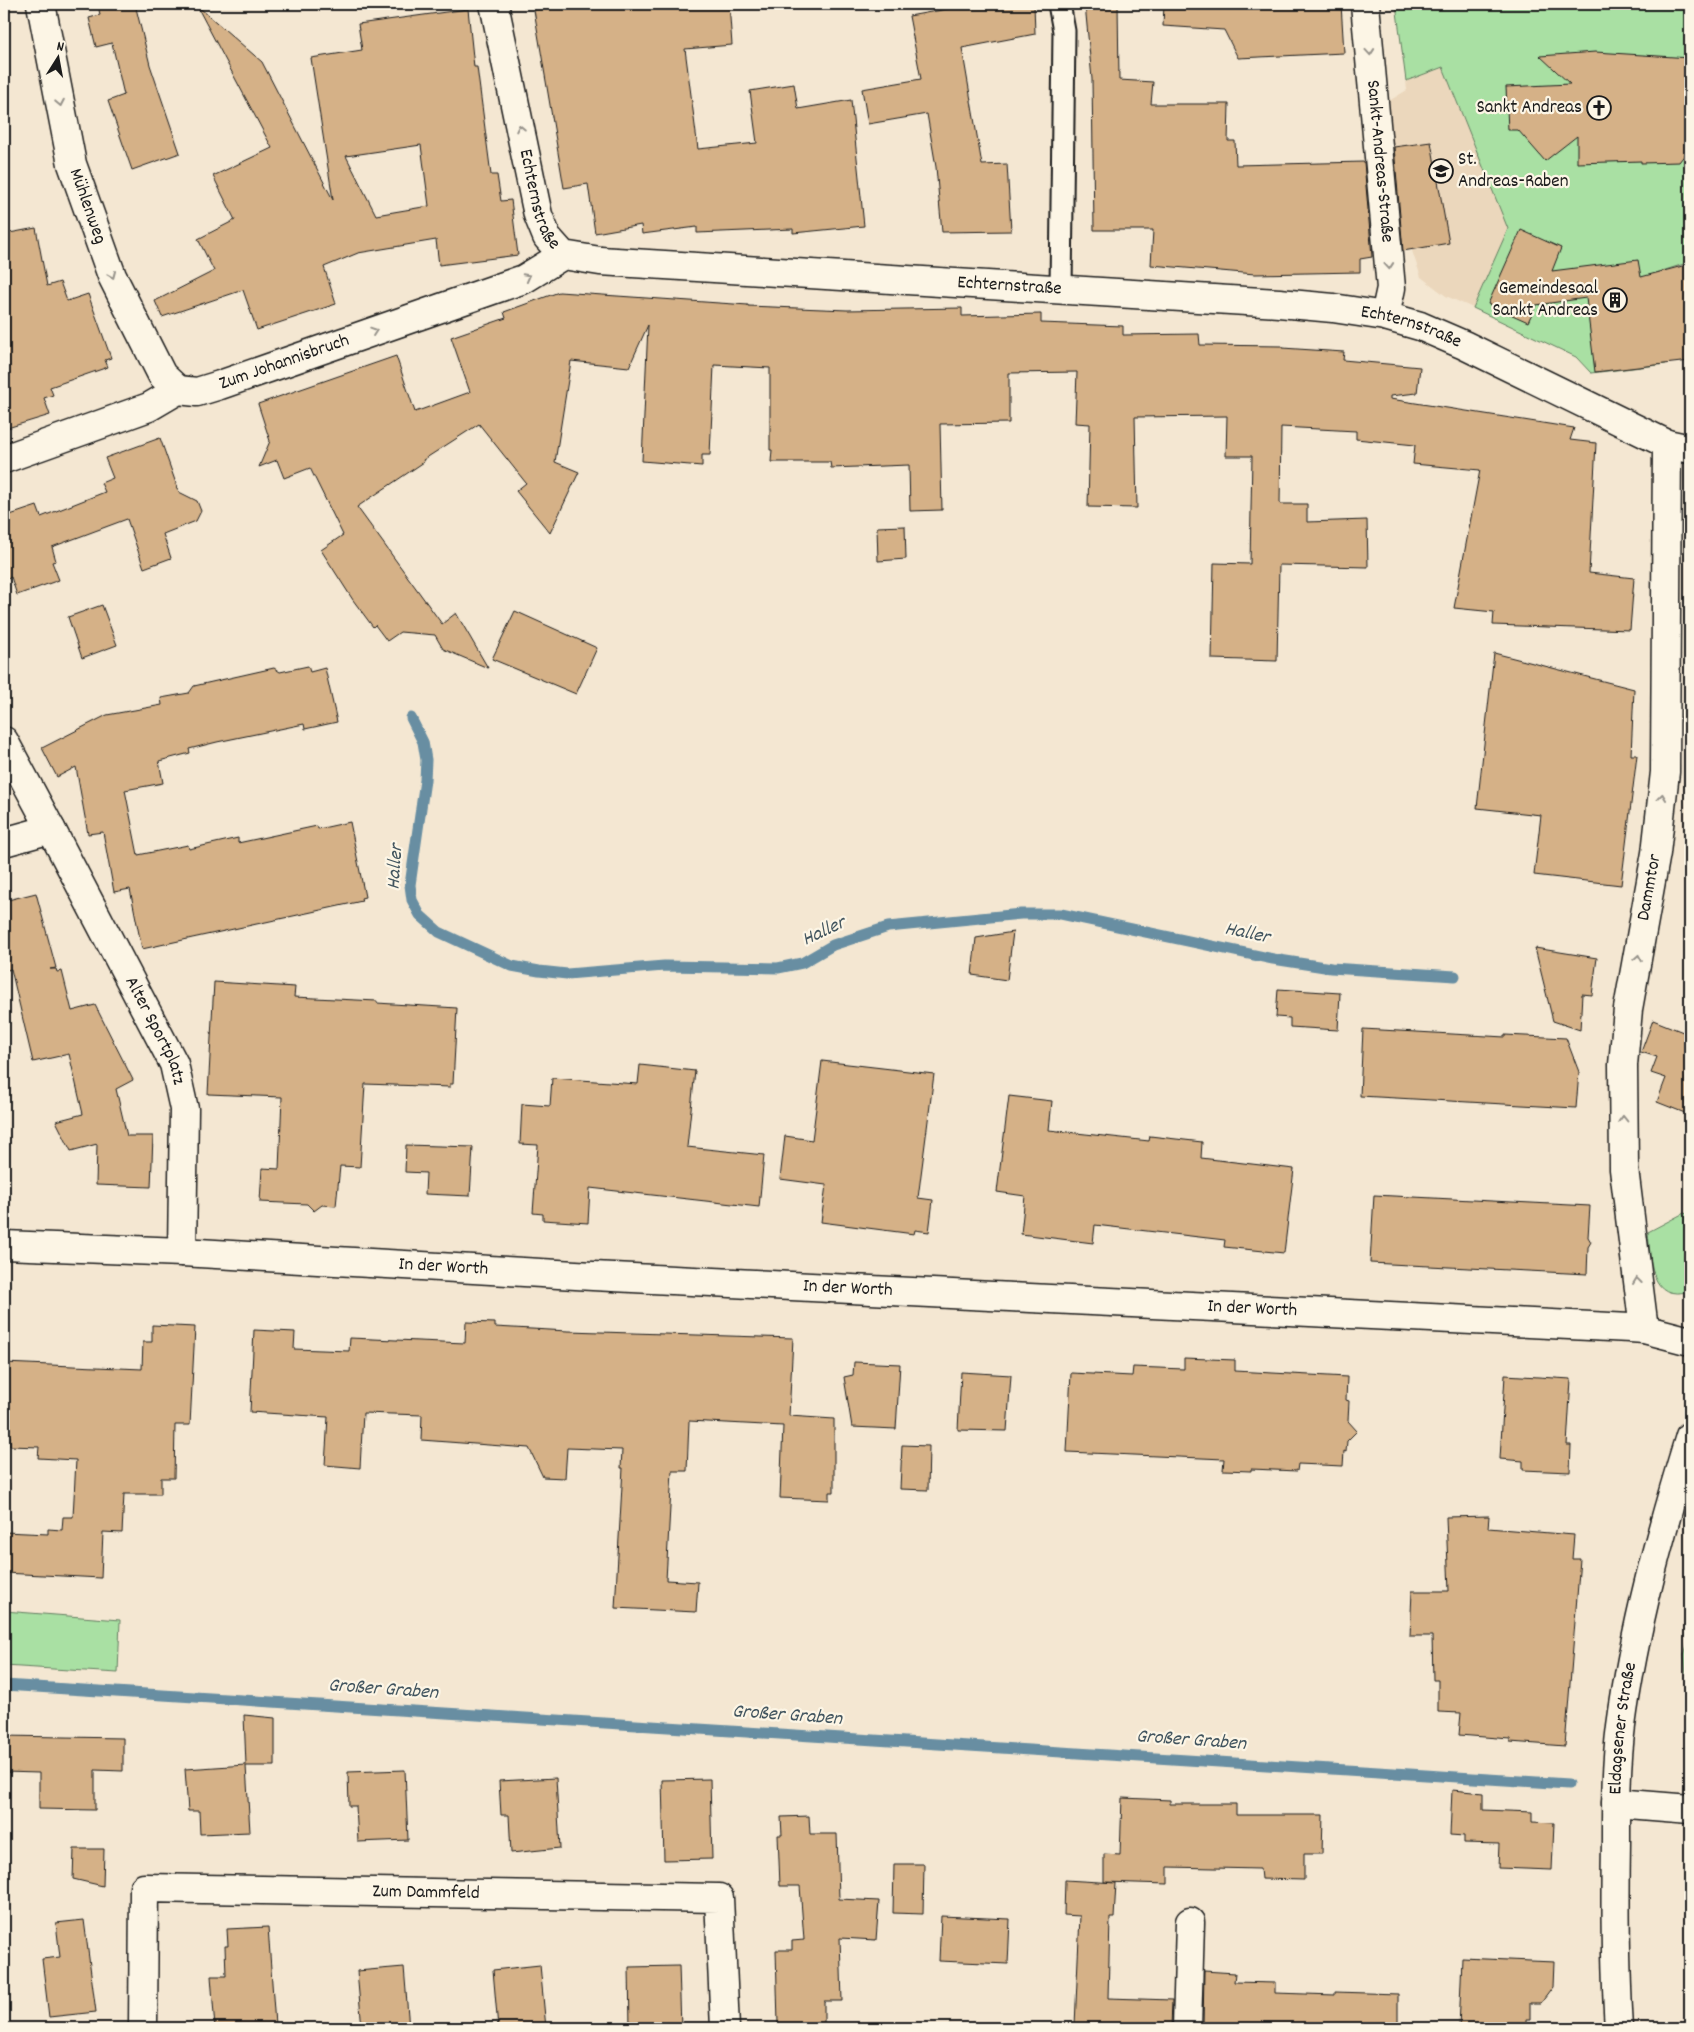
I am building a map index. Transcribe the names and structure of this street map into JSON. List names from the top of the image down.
{
  "streets": {
    "main road": [
      "Sankt-Andreas-Straße",
      "Echternstraße",
      "Mühlenweg",
      "Zum Johannisbruch",
      "Dammtor",
      "Alter Sportplatz",
      "In der Worth",
      "Eldagsener Straße",
      "Zum Dammfeld"
    ]
  },
  "crossings": [
    ["Sankt-Andreas-Straße", "Echternstraße"],
    ["Echternstraße", "Zum Johannisbruch"],
    ["Echternstraße", "Dammtor"],
    ["Mühlenweg", "Zum Johannisbruch"],
    ["Dammtor", "In der Worth"],
    ["Alter Sportplatz", "In der Worth"]
  ],
  "one_way": [
    "Sankt-Andreas-Straße",
    "Mühlenweg",
    "Zum Johannisbruch",
    "Dammtor"
  ],
  "water": ["Haller", "Großer Graben"],
  "places": {
    "church": ["Sankt Andreas"],
    "school or university": ["St. Andreas-Raben"],
    "building": ["Gemeindesaal Sankt Andreas"]
  },
  "north": "top"
}
